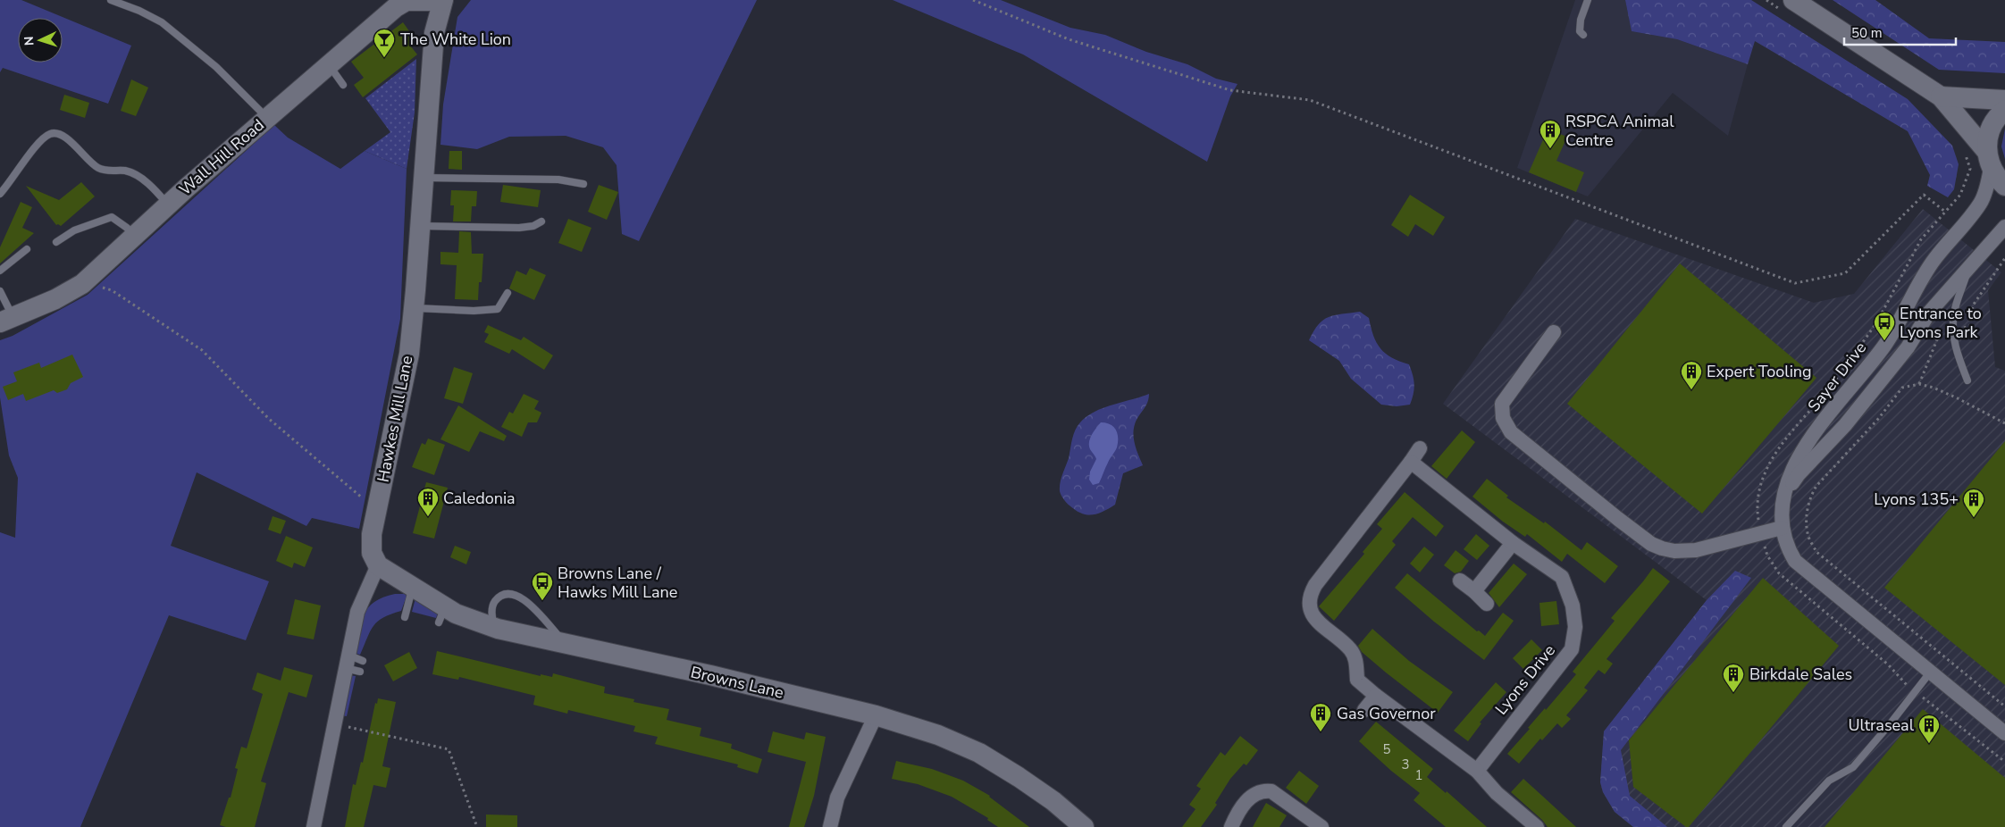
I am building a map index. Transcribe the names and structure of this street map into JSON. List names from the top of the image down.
{
  "streets": {
    "street": [
      "Wall Hill Road",
      "Sayer Drive",
      "Hawkes Mill Lane",
      "Lyons Drive",
      "Browns Lane"
    ]
  },
  "crossings": [
    ["Wall Hill Road", "Hawkes Mill Lane"],
    ["Hawkes Mill Lane", "Browns Lane"]
  ],
  "places": {
    "bar": ["The White Lion"],
    "building": [
      "RSPCA Animal Centre",
      "Expert Tooling",
      "Caledonia",
      "Lyons 135+",
      "Birkdale Sales",
      "Gas Governor",
      "Ultraseal"
    ],
    "bus stop": ["Entrance to Lyons Park", "Browns Lane / Hawks Mill Lane"]
  },
  "house_numbers": ["5", "3", "1"],
  "scale_bar": "50 m",
  "north": "left"
}
